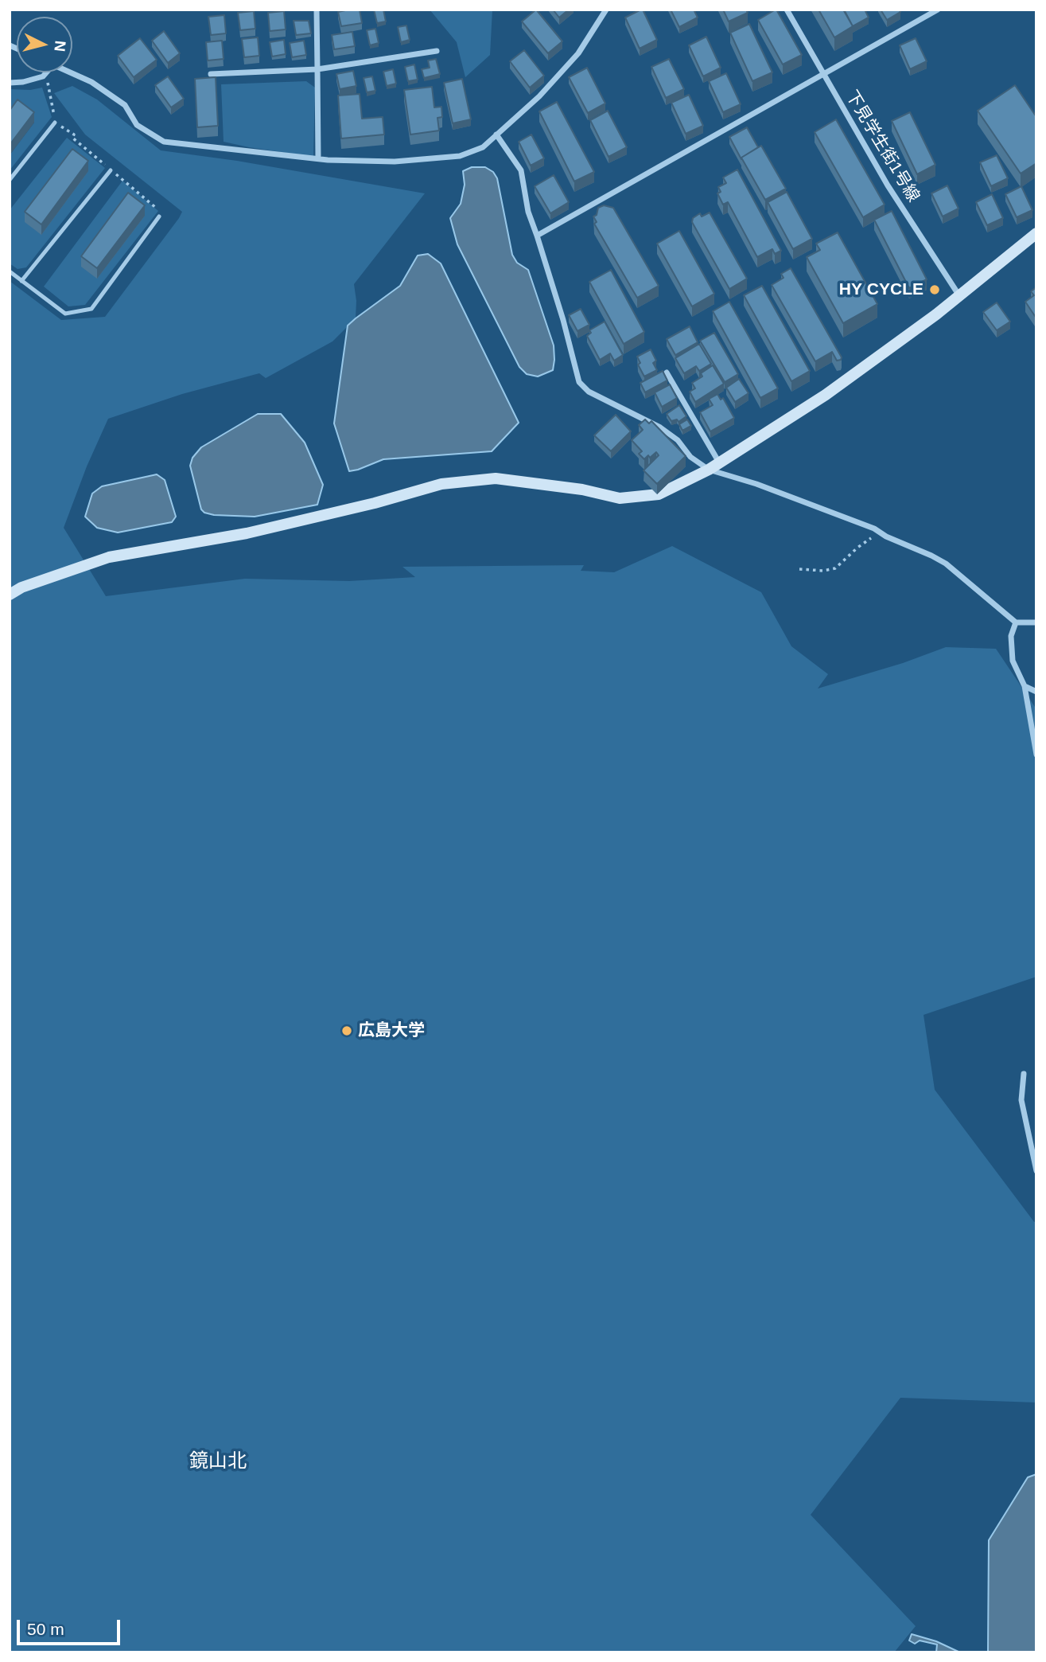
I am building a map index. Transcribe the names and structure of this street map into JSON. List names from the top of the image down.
{
  "streets": {
    "street": ["下見学生街1号線"]
  },
  "districts": ["鏡山北"],
  "places": ["HY CYCLE", "広島大学"],
  "scale_bar": "50 m",
  "north": "right"
}
